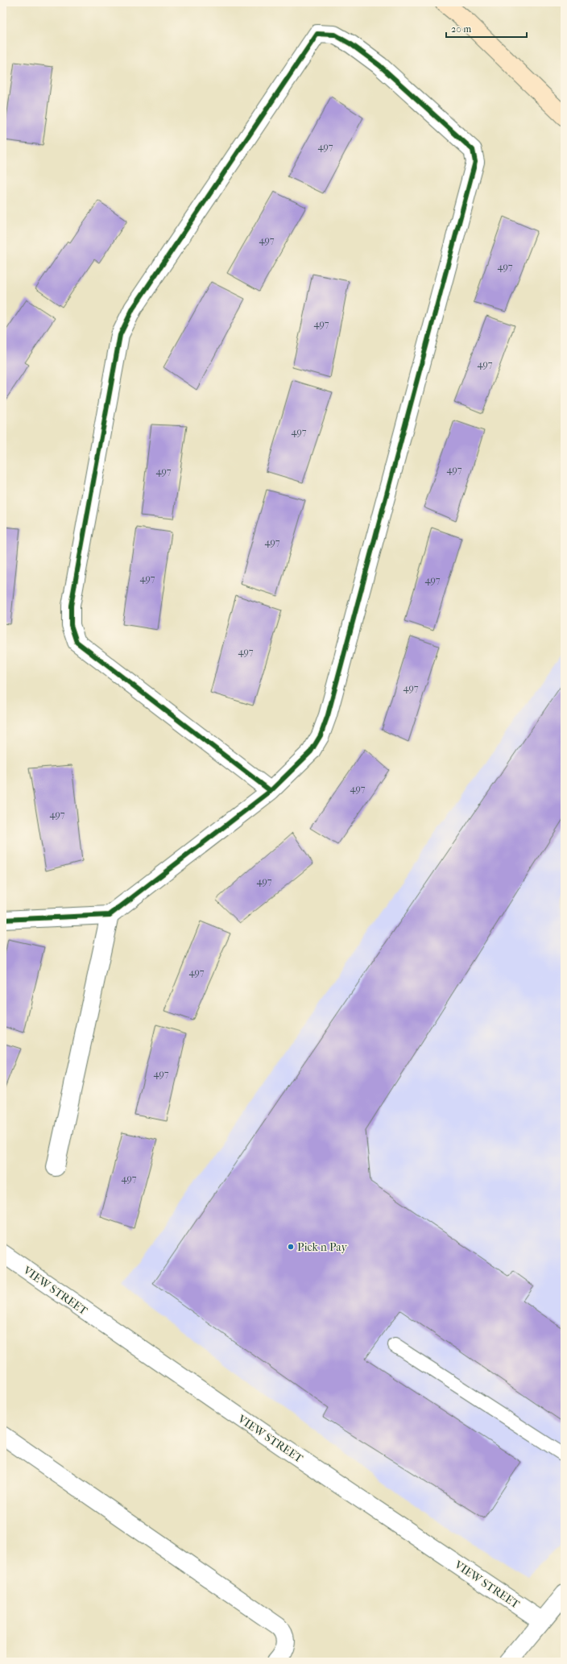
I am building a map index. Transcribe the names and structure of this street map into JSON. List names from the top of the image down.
{
  "streets": {
    "street": ["VIEW STREET"]
  },
  "places": ["Pick n Pay"],
  "house_numbers": [
    "497",
    "497",
    "497",
    "497",
    "497",
    "497",
    "497",
    "497",
    "497",
    "497",
    "497",
    "497",
    "497",
    "497",
    "497",
    "497",
    "497",
    "497",
    "497"
  ],
  "scale_bar": "20 m"
}
